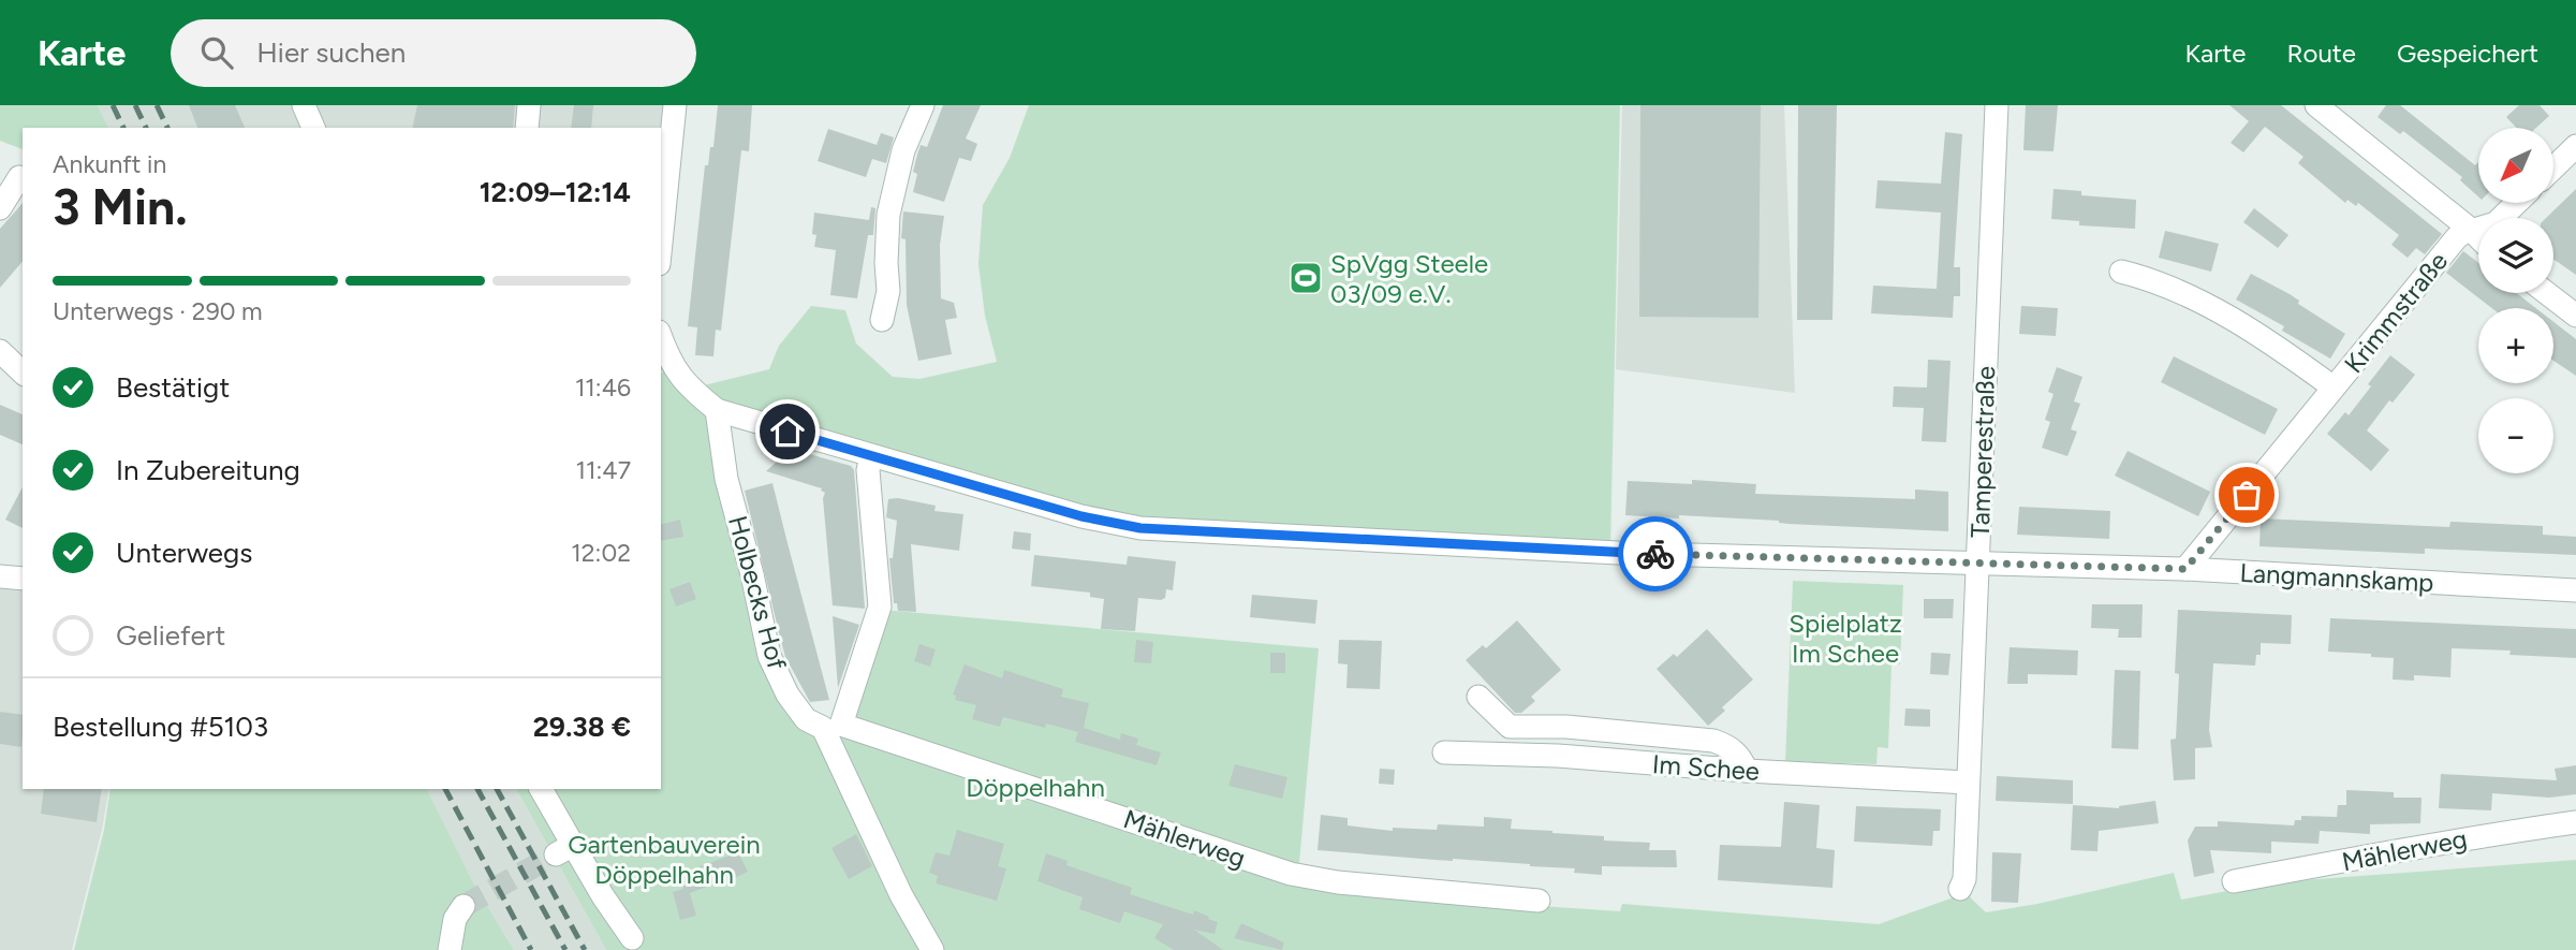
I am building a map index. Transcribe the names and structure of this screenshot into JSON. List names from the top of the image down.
{
  "streets": {
    "street": [
      "Krimmstraße",
      "Tamperestraße",
      "Langmannskamp",
      "Holbecks Hof",
      "Im Schee",
      "Mählerweg"
    ]
  },
  "crossings": [
    ["Krimmstraße", "Langmannskamp"],
    ["Tamperestraße", "Langmannskamp"],
    ["Tamperestraße", "Im Schee"],
    ["Langmannskamp", "Holbecks Hof"],
    ["Holbecks Hof", "Mählerweg"]
  ],
  "parks": ["Spielplatz Im Schee", "Döppelhahn", "Gartenbauverein Döppelhahn"],
  "places": {
    "sports": ["SpVgg Steele 03/09 e.V."]
  },
  "north": "bottom left",
  "page": {
    "header": "Karte",
    "search": "Hier suchen",
    "nav": ["Karte", "Route", "Gespeichert"],
    "map_buttons": ["+", "−"],
    "heading": ["3 Min.", "Ankunft in", "12:09–12:14"],
    "panel": ["Bestellung #5103", "29.38 €"],
    "bar": "Unterwegs · 290 m",
    "list": [
      ["Bestätigt", "11:46"],
      ["In Zubereitung", "11:47"],
      ["Unterwegs", "12:02"],
      "Geliefert"
    ]
  }
}
